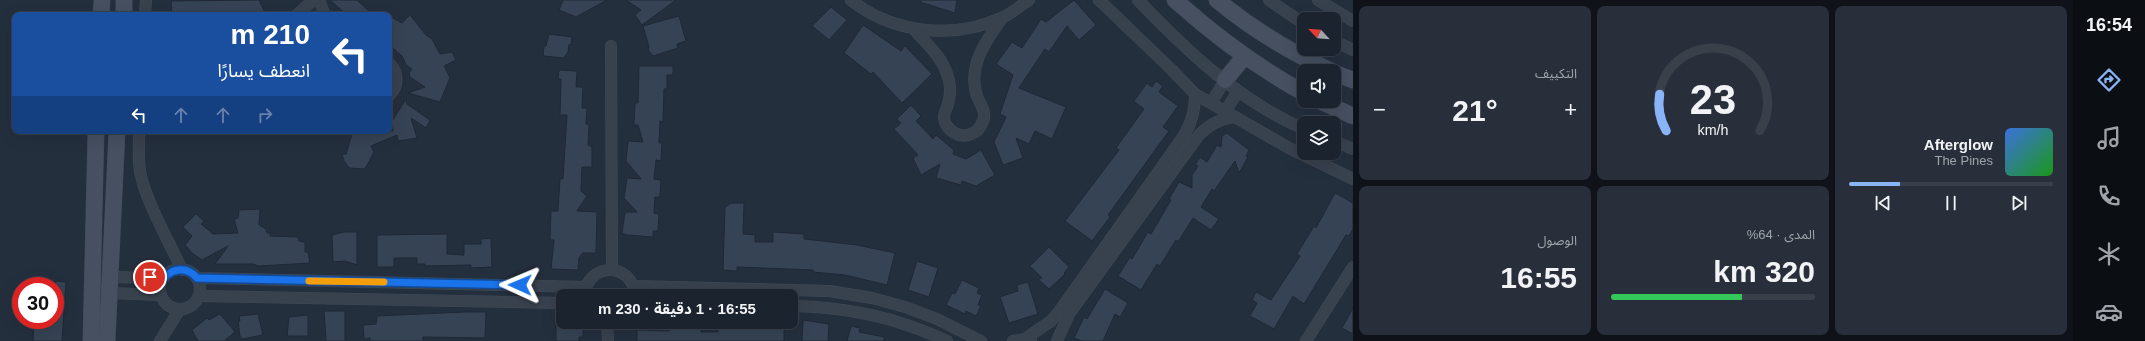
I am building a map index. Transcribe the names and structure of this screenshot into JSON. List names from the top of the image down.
{
  "north": "top left",
  "page": {
    "tabs": "16:54",
    "tile": [
      "التكييف",
      ["المدى · 64%", "320 km"],
      ["الوصول", "16:55"]
    ],
    "turn": ["210 m", "انعطف يسارًا"],
    "heat": ["−", "21°", "+"],
    "song": ["Afterglow", "The Pines"],
    "limit": "30",
    "trip": "16:55 · 1 دقيقة · 230 m",
    "gauge": ["23", "km/h"]
  }
}
